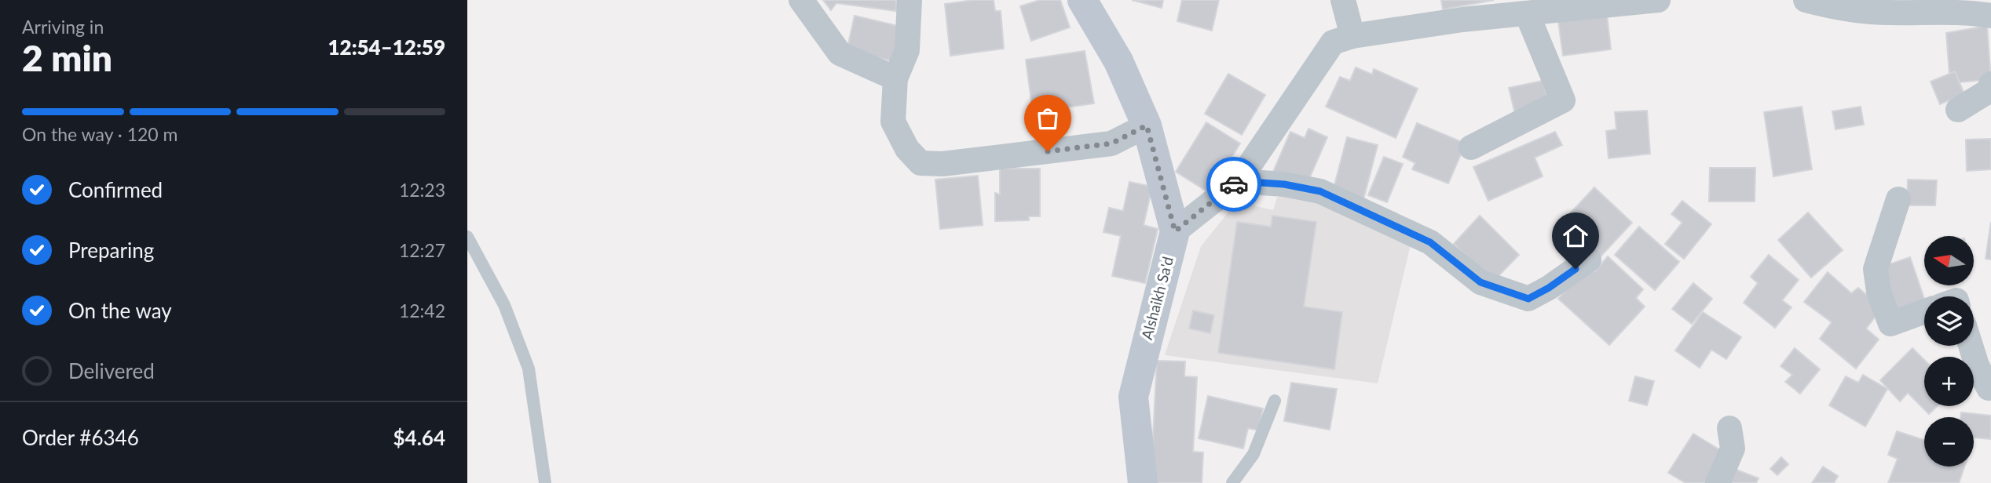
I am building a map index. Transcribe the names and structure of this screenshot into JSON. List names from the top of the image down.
{
  "streets": {
    "street": ["Alshaikh Sa'd"]
  },
  "north": "left",
  "page": {
    "heading": ["2 min", "Arriving in", "12:54–12:59"],
    "panel": ["Order #6346", "$4.64"],
    "bar": "On the way · 120 m",
    "list": [
      ["Confirmed", "12:23"],
      ["Preparing", "12:27"],
      ["On the way", "12:42"],
      "Delivered"
    ],
    "map_buttons": ["+", "−"]
  }
}
